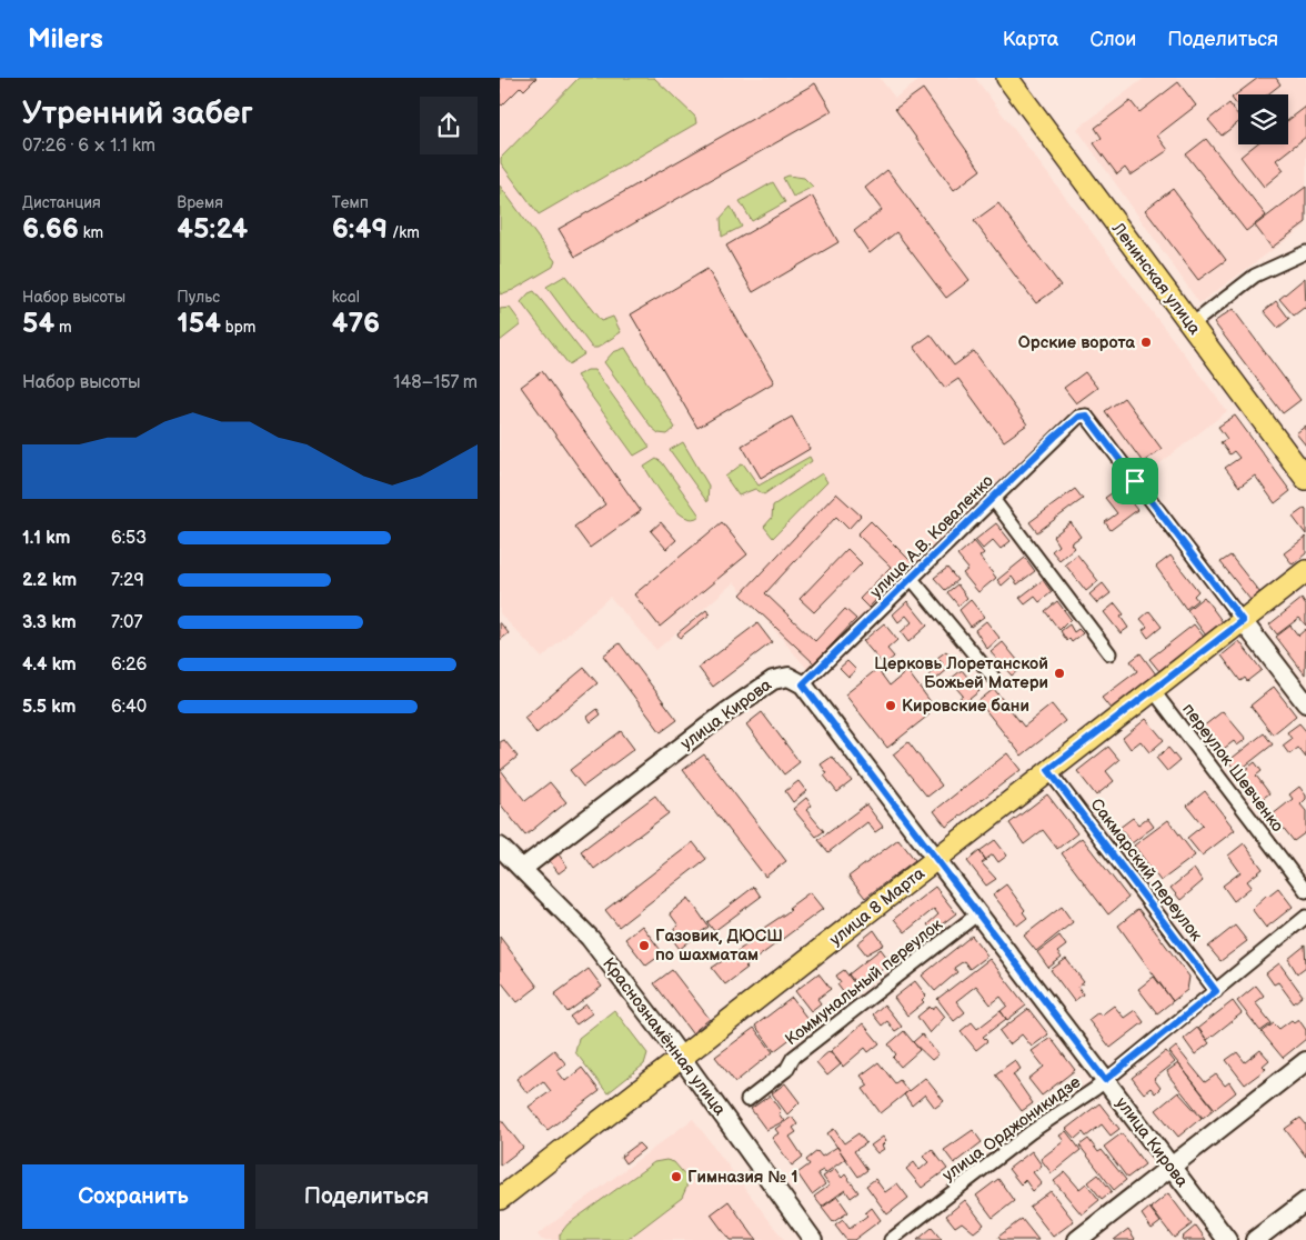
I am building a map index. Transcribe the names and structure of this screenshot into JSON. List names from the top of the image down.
{
  "streets": {
    "main road": [
      "Ленинская улица",
      "улица Кирова",
      "улица 8 Марта",
      "Краснознамённая улица"
    ],
    "street": [
      "улица А.В. Коваленко",
      "переулок Шевченко",
      "Сакмарский переулок",
      "Коммунальный переулок",
      "улица Орджоникидзе"
    ]
  },
  "crossings": [
    ["улица А.В. Коваленко", "улица Кирова"],
    ["улица А.В. Коваленко", "улица 8 Марта"],
    ["улица Кирова", "улица 8 Марта"],
    ["улица Кирова", "Коммунальный переулок"],
    ["улица Кирова", "Краснознамённая улица"],
    ["улица Кирова", "улица Орджоникидзе"],
    ["переулок Шевченко", "улица 8 Марта"],
    ["Сакмарский переулок", "улица 8 Марта"],
    ["Сакмарский переулок", "улица Орджоникидзе"],
    ["улица 8 Марта", "Краснознамённая улица"]
  ],
  "places": [
    "Орские ворота",
    "Церковь Лоретанской Божьей Матери",
    "Кировские бани",
    "Газовик, ДЮСШ по шахматам",
    "Гимназия № 1"
  ],
  "page": {
    "header": "Milers",
    "nav": ["Карта", "Слои", "Поделиться"],
    "heading": ["Утренний забег", "07:26 · 6 × 1.1 km"],
    "stats": [
      ["Дистанция", "6.66 km"],
      ["Время", "45:24"],
      ["Темп", "6:49 /km"],
      ["Набор высоты", "54 m"],
      ["Пульс", "154 bpm"],
      ["kcal", "476"]
    ],
    "chart": ["Набор высоты", "148–157 m"],
    "list": [
      {
        "name": "1.1 km",
        "note": "6:53"
      },
      {
        "name": "2.2 km",
        "note": "7:29"
      },
      {
        "name": "3.3 km",
        "note": "7:07"
      },
      {
        "name": "4.4 km",
        "note": "6:26"
      },
      {
        "name": "5.5 km",
        "note": "6:40"
      }
    ],
    "buttons": ["Сохранить", "Поделиться"]
  }
}
